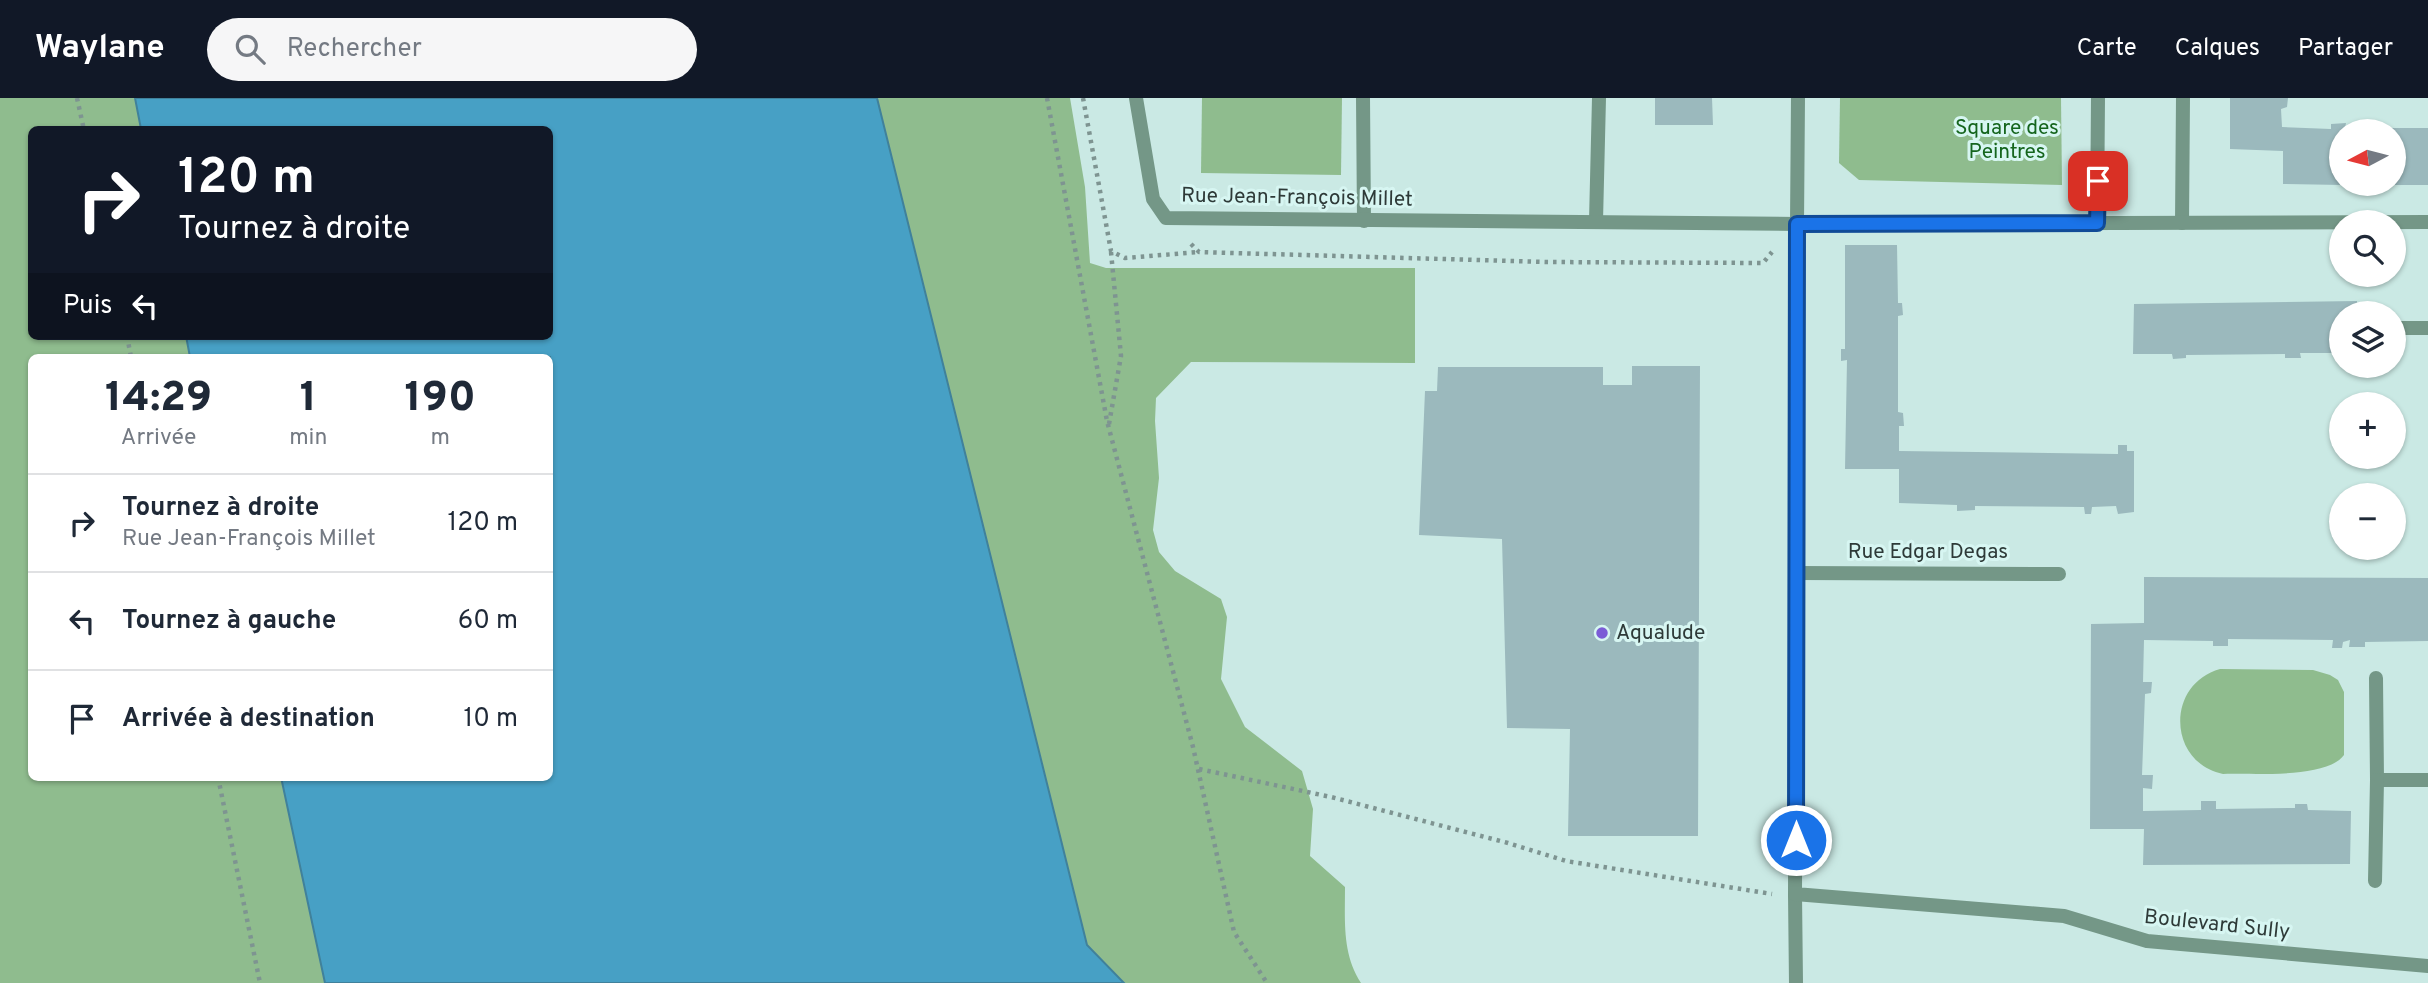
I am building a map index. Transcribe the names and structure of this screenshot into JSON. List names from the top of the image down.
{
  "streets": {
    "street": ["Rue Jean-François Millet", "Rue Edgar Degas", "Boulevard Sully"]
  },
  "parks": ["Square des Peintres"],
  "places": ["Aqualude"],
  "north": "left",
  "page": {
    "header": "Waylane",
    "search": "Rechercher",
    "nav": ["Carte", "Calques", "Partager"],
    "map_buttons": ["+", "−"],
    "turn": ["120 m", "Tournez à droite"],
    "then": "Puis",
    "eta": [
      "14:29",
      "Arrivée",
      "1",
      "min",
      "190",
      "m"
    ],
    "list": [
      {
        "name": "Tournez à droite",
        "note": "Rue Jean-François Millet",
        "value": "120 m"
      },
      {
        "name": "Tournez à gauche",
        "value": "60 m"
      },
      {
        "name": "Arrivée à destination",
        "value": "10 m"
      }
    ]
  }
}
